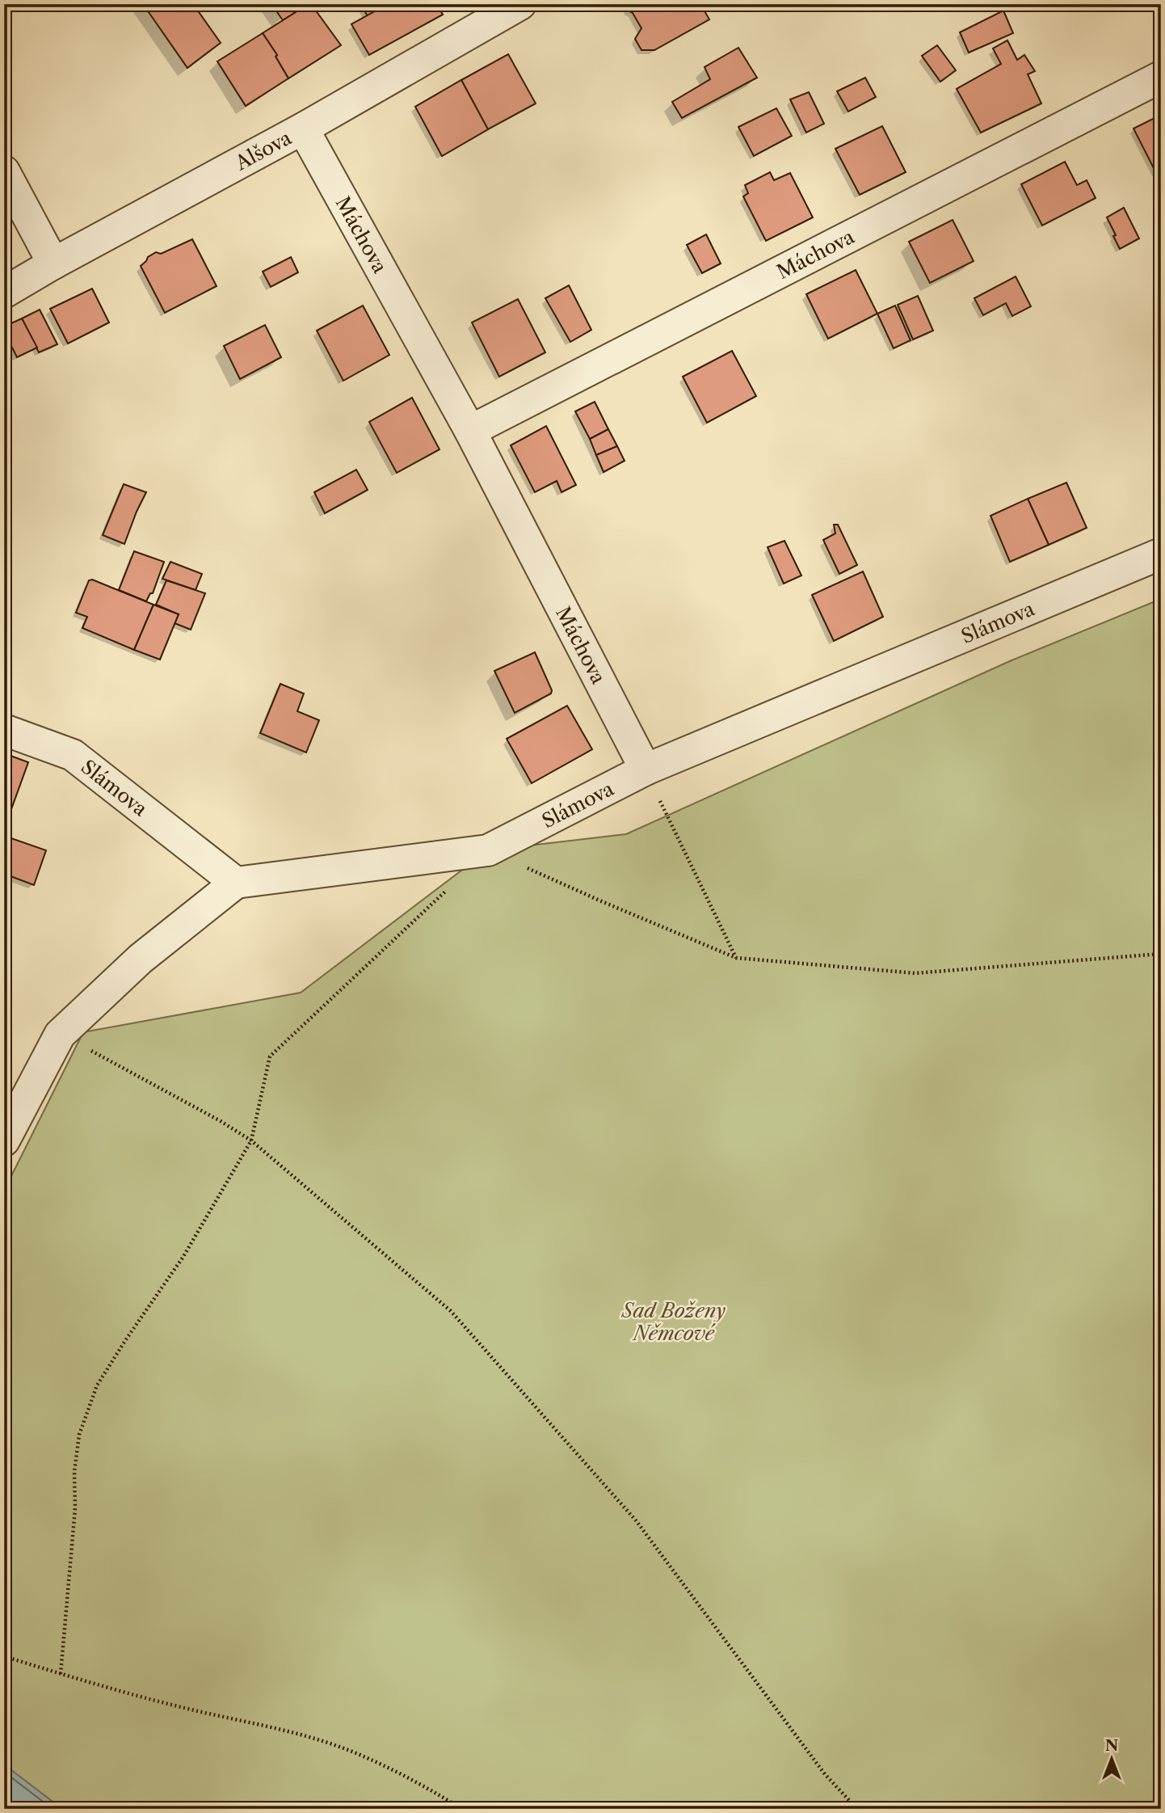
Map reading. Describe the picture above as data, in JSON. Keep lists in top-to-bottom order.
{
  "streets": {
    "street": ["Alšova", "Máchova", "Slámova"]
  },
  "crossings": [
    ["Alšova", "Máchova"],
    ["Máchova", "Slámova"]
  ],
  "parks": ["Sad Boženy Němcové"],
  "north": "top"
}
